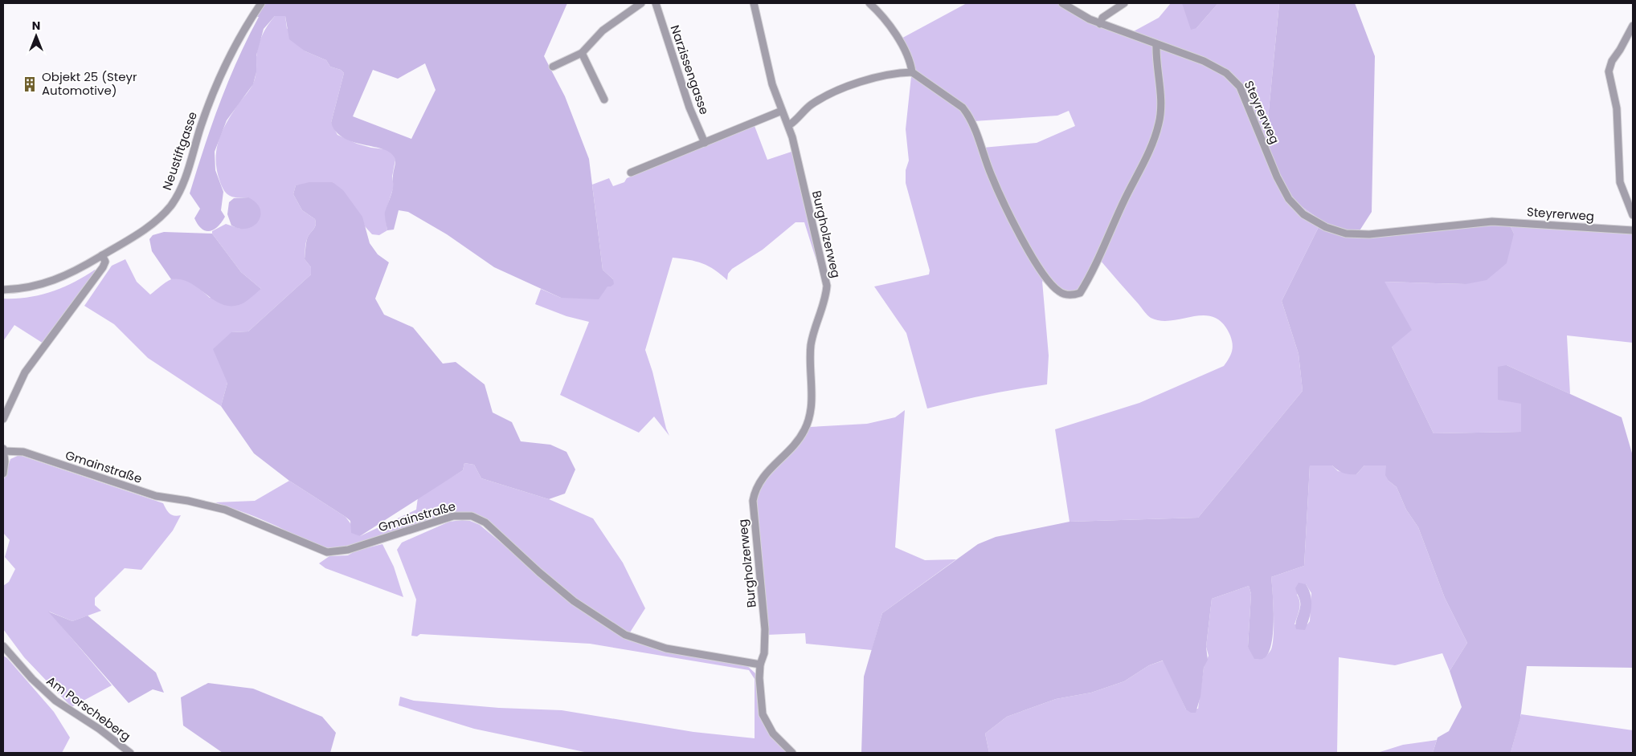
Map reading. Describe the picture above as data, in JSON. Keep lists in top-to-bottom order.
{
  "streets": {
    "street": [
      "Narzissengasse",
      "Steyrerweg",
      "Neustiftgasse",
      "Burgholzerweg",
      "Gmainstraße",
      "Am Porscheberg"
    ]
  },
  "crossings": [
    ["Burgholzerweg", "Gmainstraße"]
  ],
  "places": {
    "building": ["Objekt 25 (Steyr Automotive)"]
  },
  "north": "top"
}
